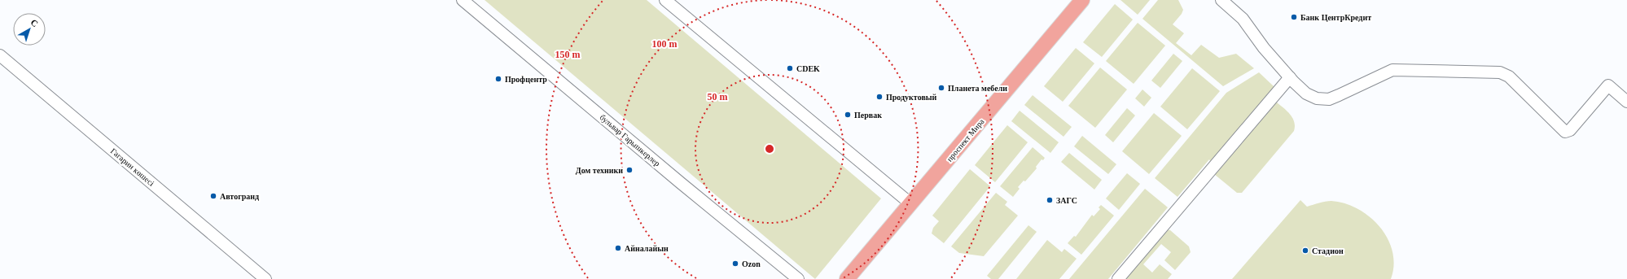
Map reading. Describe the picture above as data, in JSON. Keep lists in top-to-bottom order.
{
  "streets": {
    "main road": ["проспект Мира"],
    "street": ["бульвар Гарышкерлер", "Гагарин көшесі"]
  },
  "places": [
    "Банк ЦентрКредит",
    "CDEK",
    "Профцентр",
    "Планета мебели",
    "Продуктовый",
    "Первак",
    "Дом техники",
    "Автогранд",
    "ЗАГС",
    "Айналайын",
    "Стадион",
    "Ozon"
  ],
  "north": "top right",
  "rings": ["100 m", "150 m", "50 m"]
}
